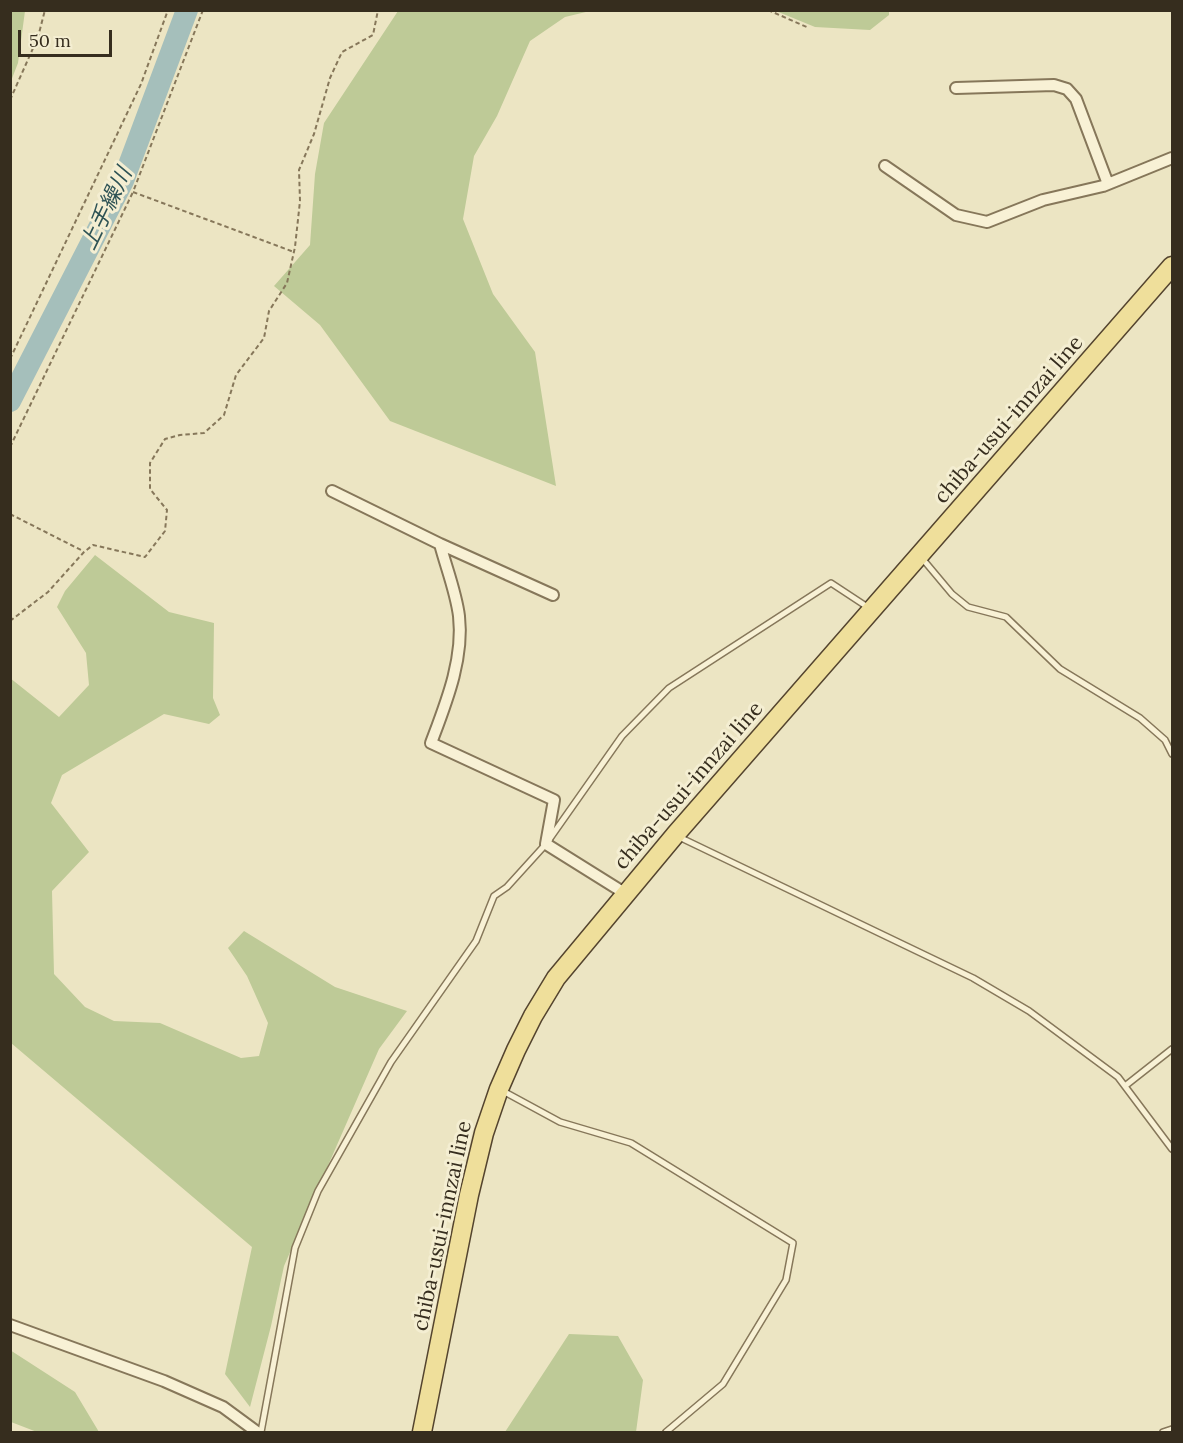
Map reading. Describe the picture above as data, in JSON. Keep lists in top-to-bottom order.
{
  "streets": {
    "main road": ["chiba-usui-innzai line"]
  },
  "water": ["上手繰川"],
  "scale_bar": "50 m"
}
